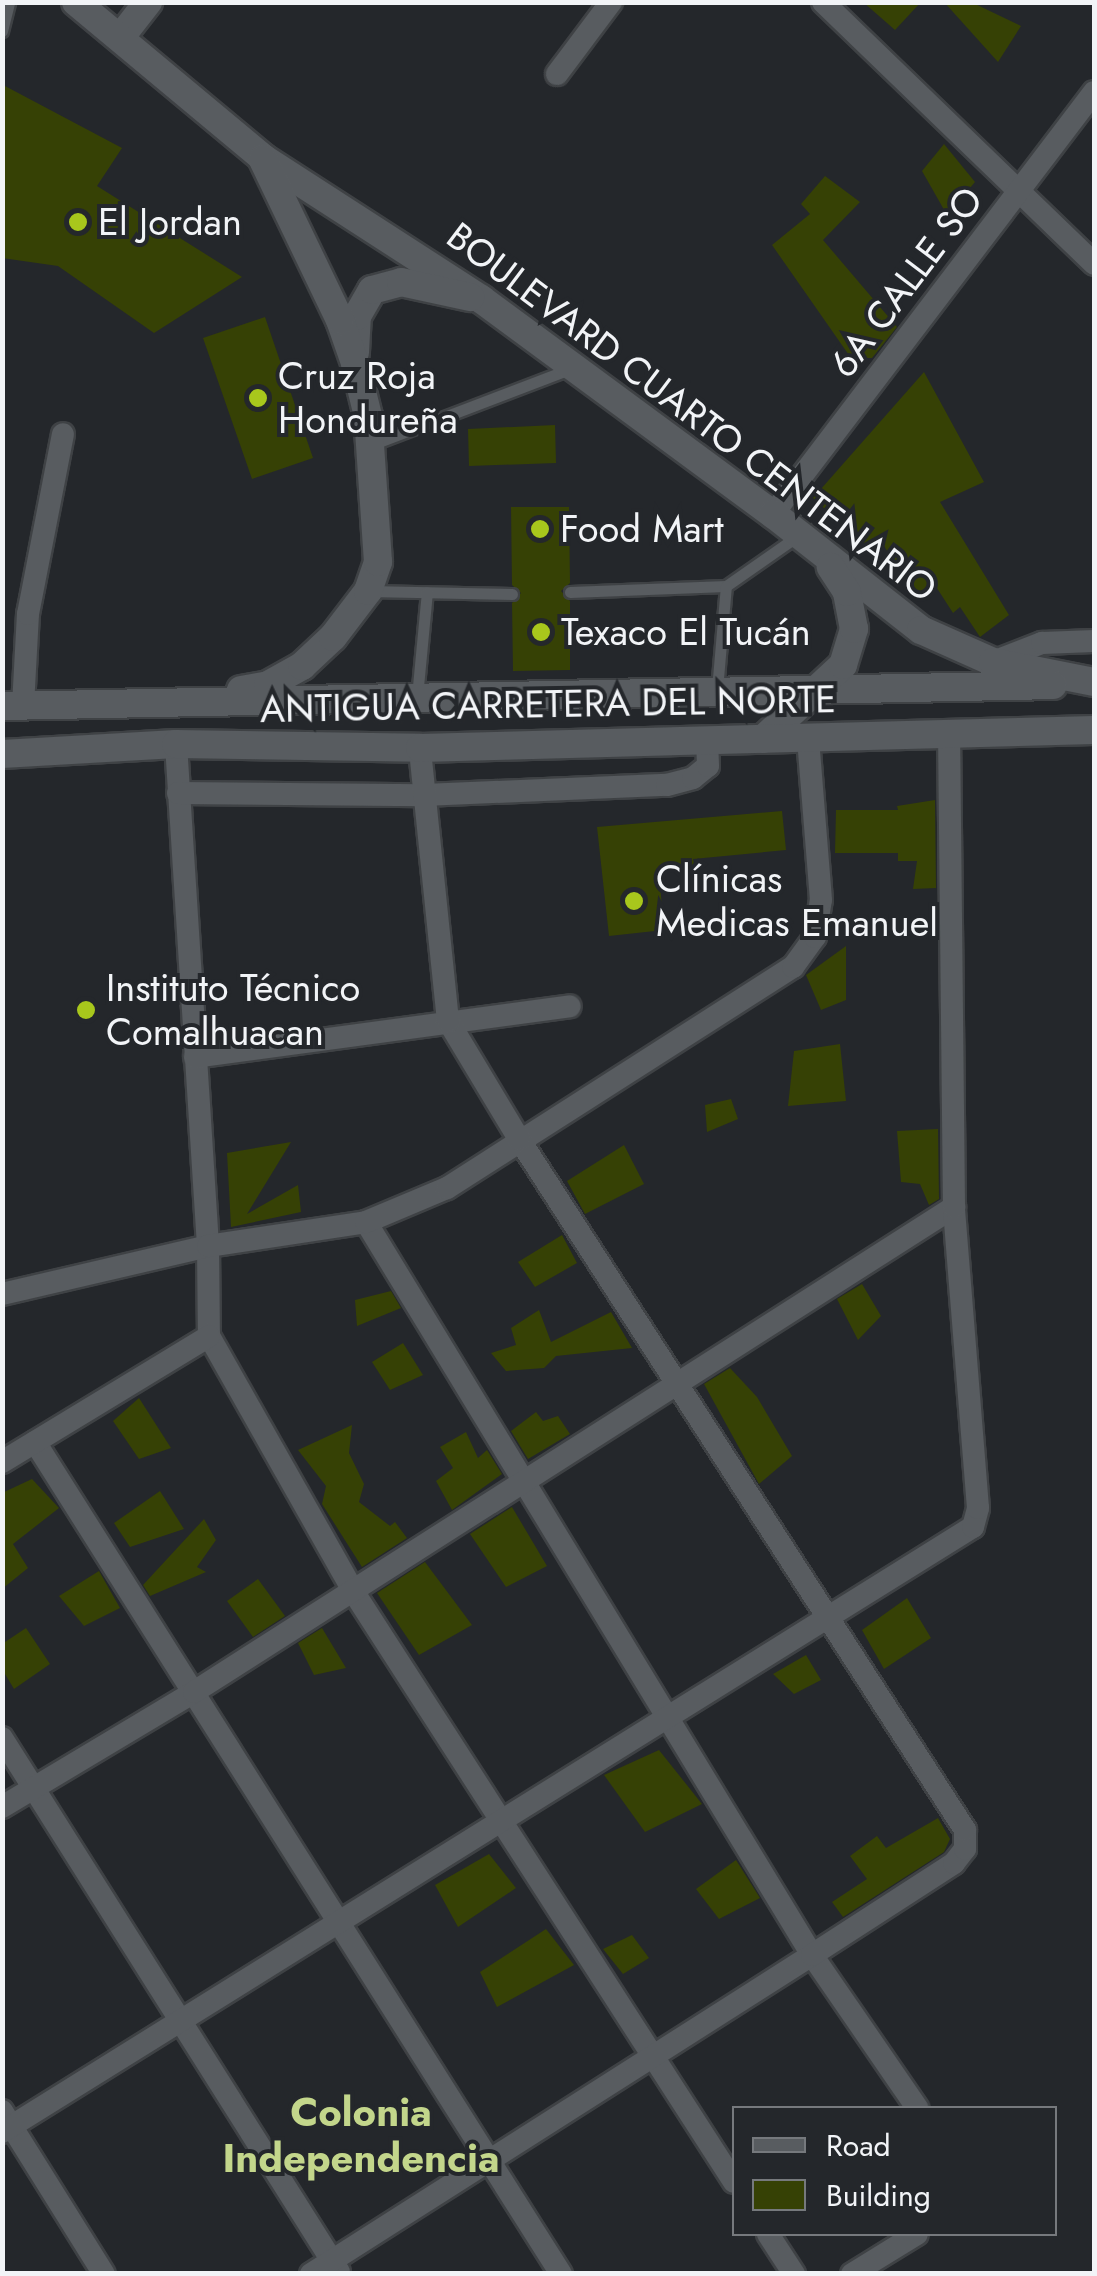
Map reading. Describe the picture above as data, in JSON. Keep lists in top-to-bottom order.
{
  "streets": {
    "main road": ["BOULEVARD CUARTO CENTENARIO", "ANTIGUA CARRETERA DEL NORTE"],
    "street": ["6A CALLE SO"]
  },
  "crossings": [
    ["6A CALLE SO", "BOULEVARD CUARTO CENTENARIO"],
    ["BOULEVARD CUARTO CENTENARIO", "ANTIGUA CARRETERA DEL NORTE"]
  ],
  "districts": ["Colonia Independencia"],
  "places": [
    "El Jordan",
    "Cruz Roja Hondureña",
    "Food Mart",
    "Texaco El Tucán",
    "Clínicas Medicas Emanuel",
    "Instituto Técnico Comalhuacan"
  ],
  "legend": ["Road", "Building"]
}
